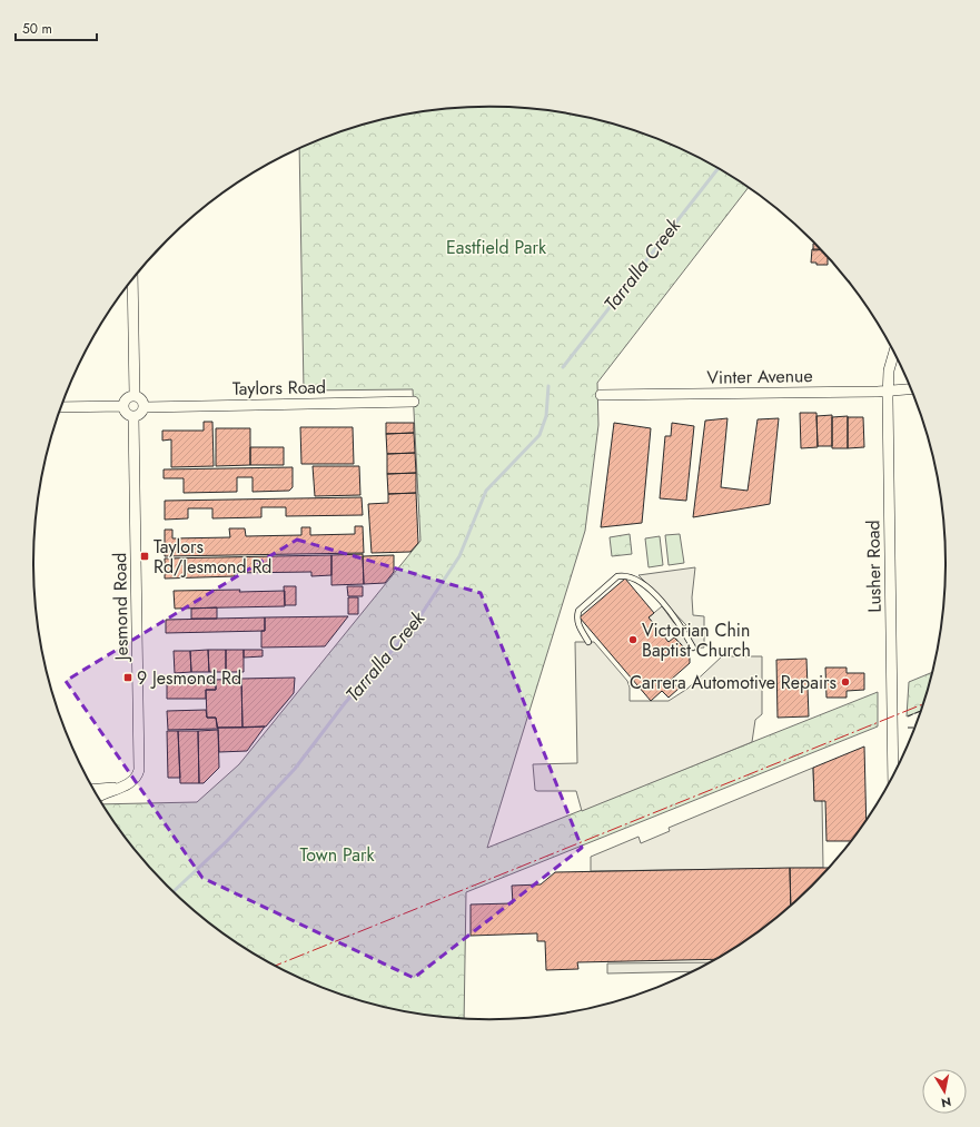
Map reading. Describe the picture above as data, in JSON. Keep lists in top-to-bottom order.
{
  "streets": {
    "street": [
      "Vinter Avenue",
      "Taylors Road",
      "Lusher Road",
      "Jesmond Road"
    ]
  },
  "crossings": [
    ["Vinter Avenue", "Lusher Road"],
    ["Taylors Road", "Jesmond Road"]
  ],
  "water": ["Tarralla Creek"],
  "parks": ["Eastfield Park", "Town Park"],
  "places": {
    "transit": ["Taylors Rd/Jesmond Rd", "9 Jesmond Rd"],
    "other": ["Victorian Chin Baptist Church", "Carrera Automotive Repairs"]
  },
  "scale_bar": "50 m",
  "north": "bottom"
}
